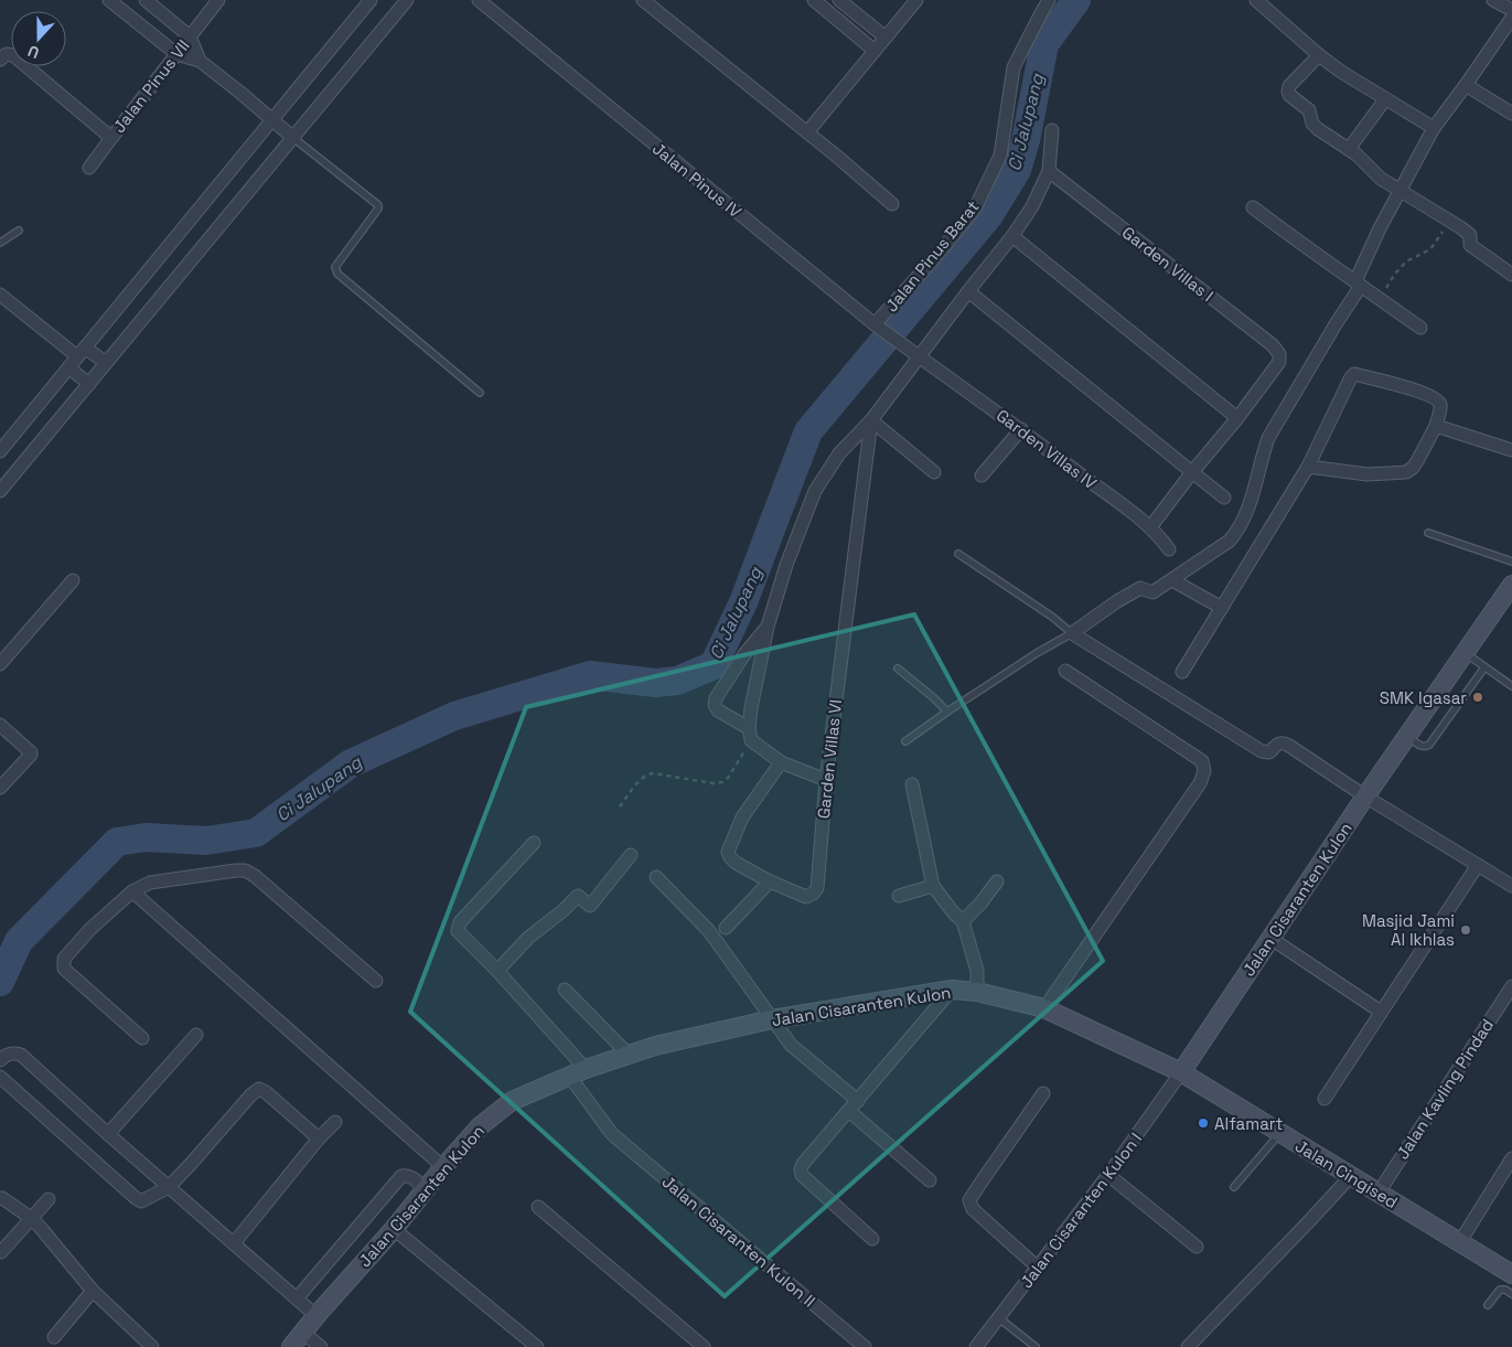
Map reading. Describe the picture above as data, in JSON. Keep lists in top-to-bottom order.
{
  "streets": {
    "main road": ["Jalan Cisaranten Kulon", "Jalan Cingised"],
    "street": [
      "Jalan Pinus VII",
      "Jalan Pinus IV",
      "Jalan Pinus Barat",
      "Garden Villas I",
      "Garden Villas IV",
      "Garden Villas VI",
      "Jalan Kavling Pindad",
      "Jalan Cisaranten Kulon I",
      "Jalan Cisaranten Kulon II"
    ]
  },
  "crossings": [
    ["Jalan Pinus IV", "Jalan Pinus Barat"],
    ["Jalan Pinus IV", "Garden Villas IV"],
    ["Jalan Cisaranten Kulon", "Jalan Cingised"],
    ["Jalan Cisaranten Kulon", "Jalan Cisaranten Kulon I"],
    ["Jalan Cisaranten Kulon", "Jalan Cisaranten Kulon II"],
    ["Jalan Kavling Pindad", "Jalan Cingised"],
    ["Jalan Cingised", "Jalan Cisaranten Kulon I"]
  ],
  "water": ["Ci Jalupang"],
  "places": ["SMK Igasar", "Masjid Jami Al Ikhlas", "Alfamart"],
  "north": "bottom"
}
